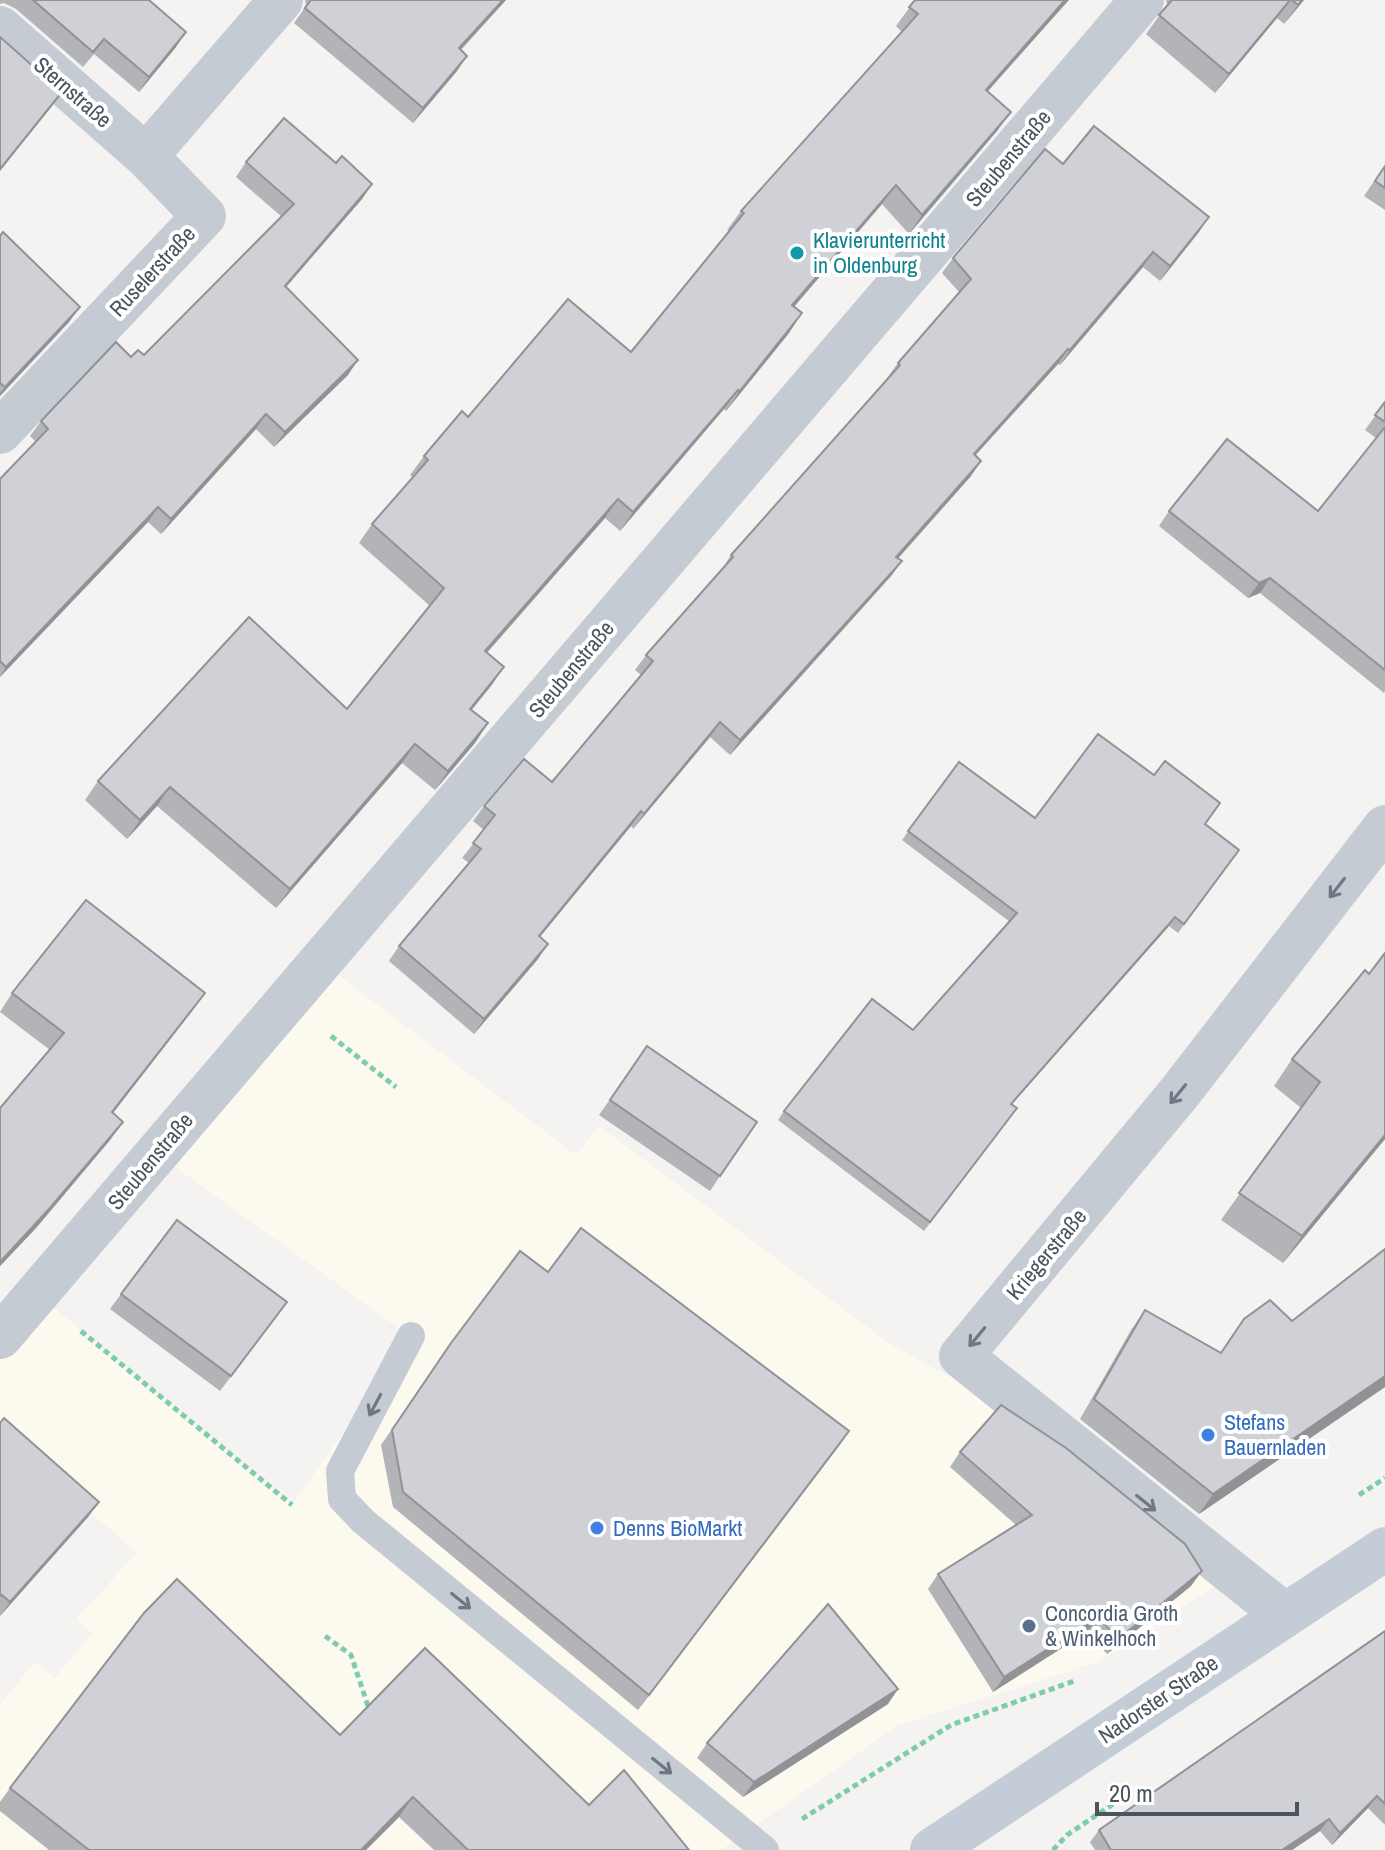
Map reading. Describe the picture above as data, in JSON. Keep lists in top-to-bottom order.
{
  "streets": {
    "street": [
      "Sternstraße",
      "Steubenstraße",
      "Ruselerstraße",
      "Kriegerstraße",
      "Nadorster Straße"
    ]
  },
  "crossings": [
    ["Sternstraße", "Ruselerstraße"],
    ["Kriegerstraße", "Nadorster Straße"]
  ],
  "places": [
    "Klavierunterricht in Oldenburg",
    "Stefans Bauernladen",
    "Denns BioMarkt",
    "Concordia Groth & Winkelhoch"
  ],
  "scale_bar": "20 m"
}
